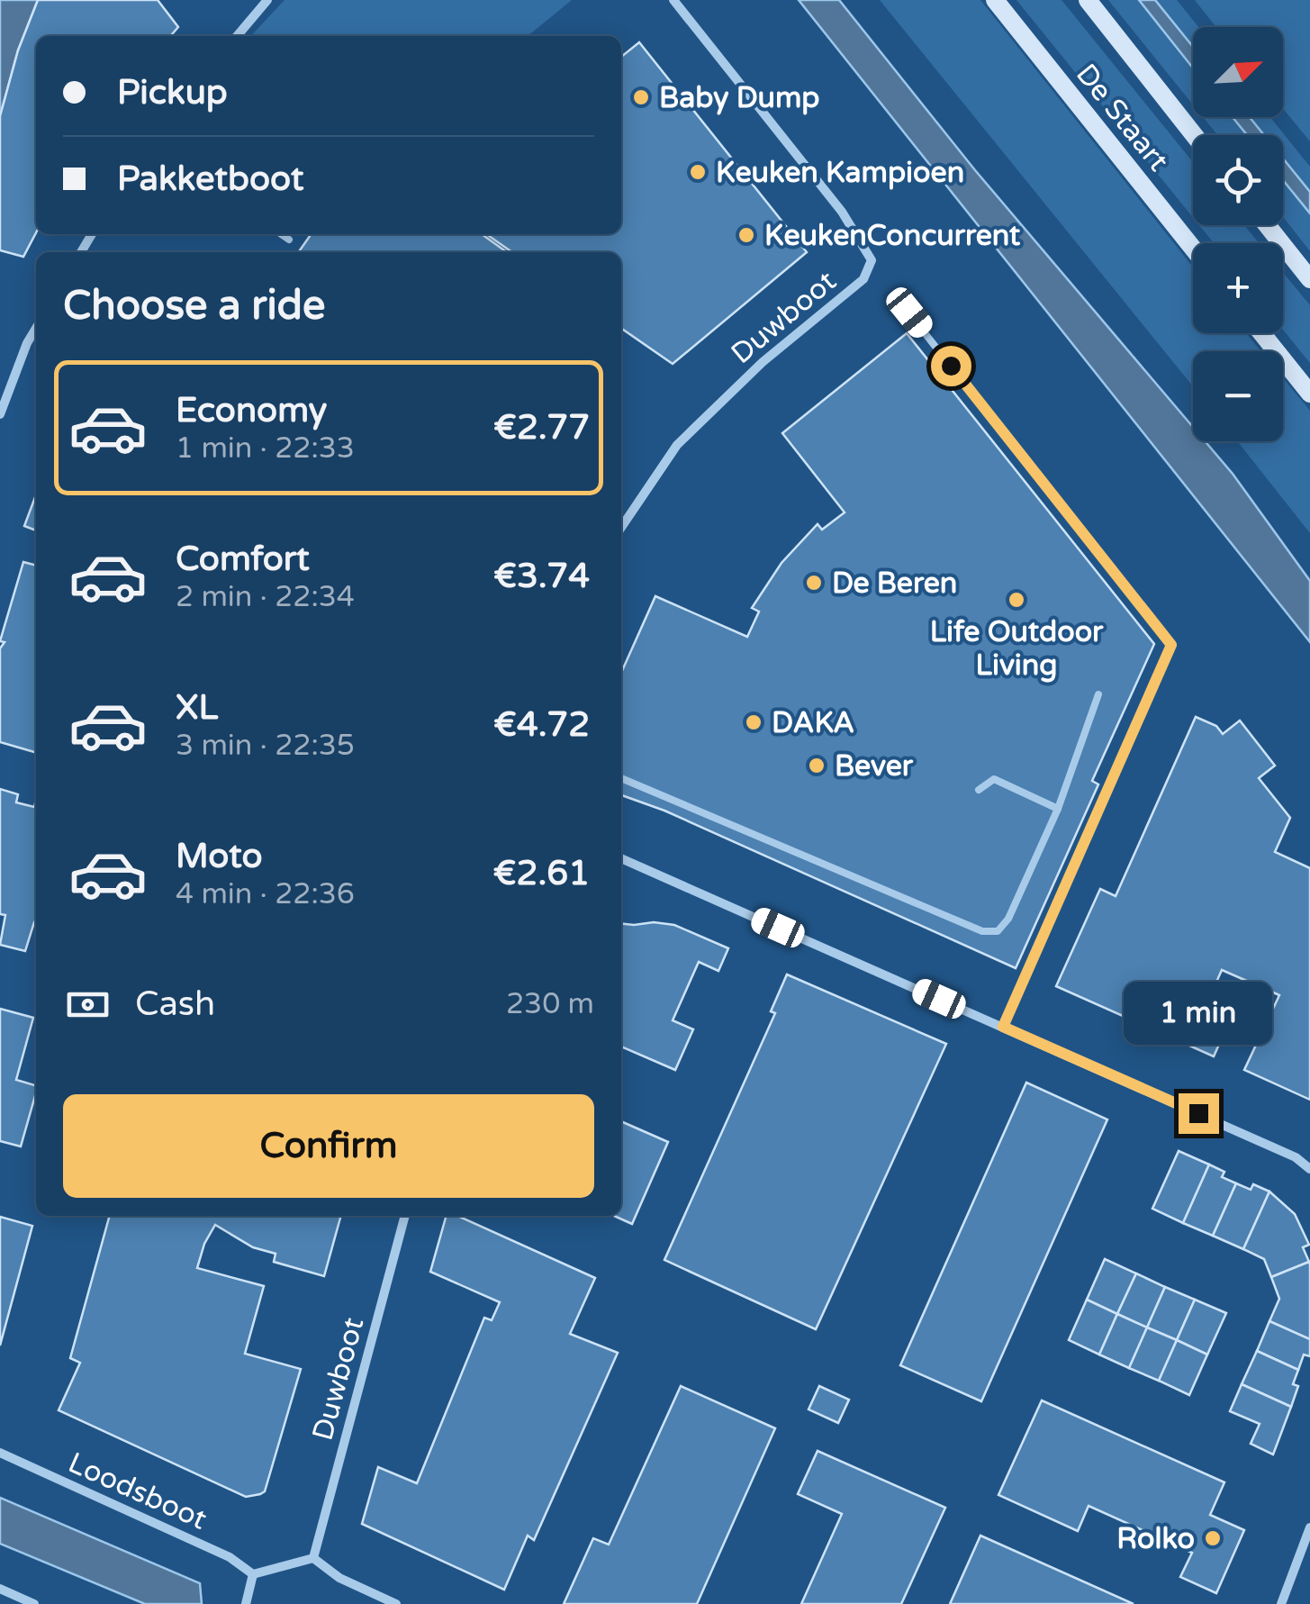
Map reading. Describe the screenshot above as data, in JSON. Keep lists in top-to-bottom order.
{
  "streets": {
    "main road": ["De Staart"],
    "street": ["Duwboot", "Loodsboot"]
  },
  "places": [
    "Baby Dump",
    "Keuken Kampioen",
    "KeukenConcurrent",
    "De Beren",
    "Life Outdoor Living",
    "DAKA",
    "Bever",
    "Rolko"
  ],
  "north": "top right",
  "page": {
    "map_buttons": ["+", "−"],
    "banner": ["Pickup", "Pakketboot"],
    "heading": "Choose a ride",
    "list": [
      {
        "name": "Economy",
        "note": "1 min · 22:33",
        "value": "€2.77"
      },
      {
        "name": "Comfort",
        "note": "2 min · 22:34",
        "value": "€3.74"
      },
      {
        "name": "XL",
        "note": "3 min · 22:35",
        "value": "€4.72"
      },
      {
        "name": "Moto",
        "note": "4 min · 22:36",
        "value": "€2.61"
      }
    ],
    "pay": ["Cash", "230 m"],
    "bubble": "1 min",
    "buttons": "Confirm"
  }
}
